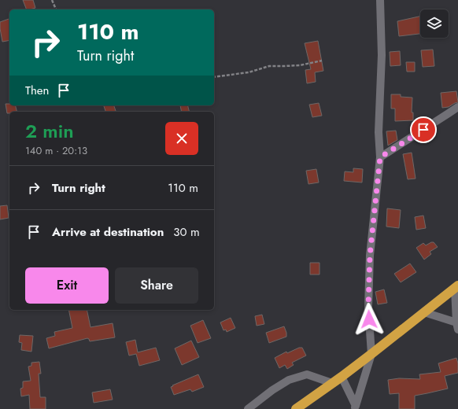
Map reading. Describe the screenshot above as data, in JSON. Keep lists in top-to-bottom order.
{
  "page": {
    "turn": ["110 m", "Turn right"],
    "then": "Then",
    "heading": ["2 min", "140 m · 20:13"],
    "list": [
      {
        "name": "Turn right",
        "value": "110 m"
      },
      {
        "name": "Arrive at destination",
        "value": "30 m"
      }
    ],
    "buttons": ["Exit", "Share"]
  }
}
